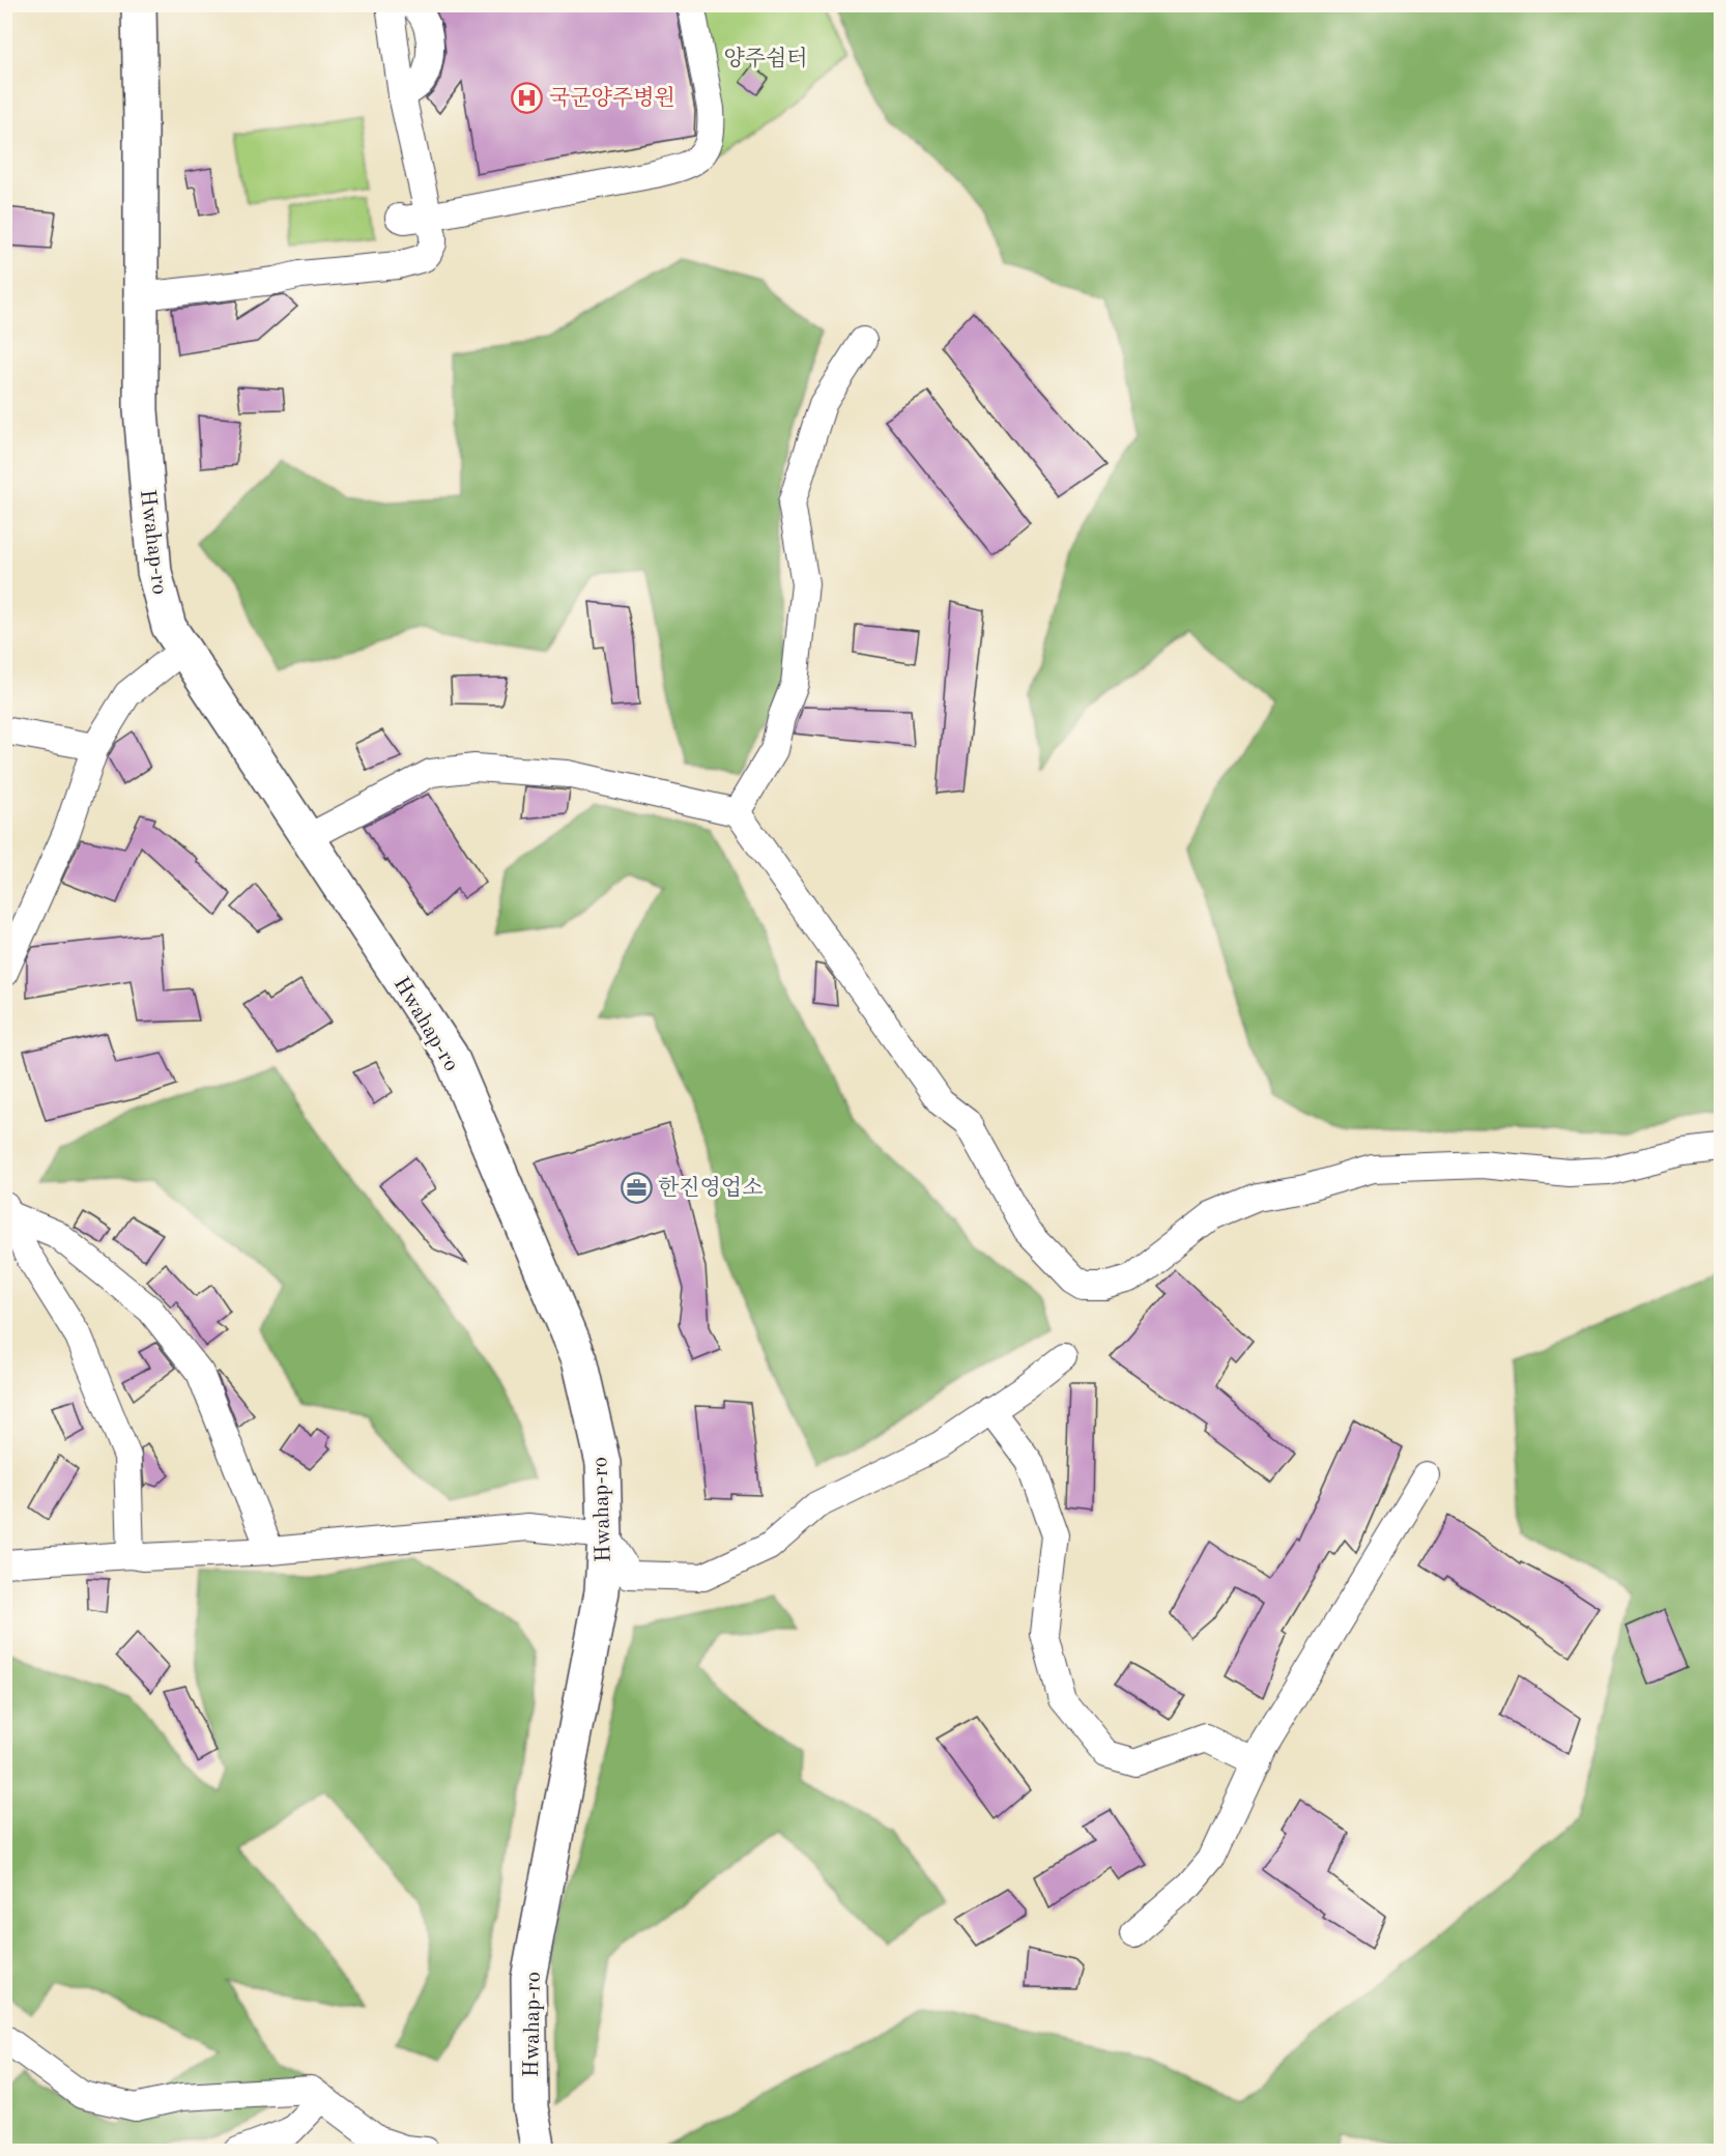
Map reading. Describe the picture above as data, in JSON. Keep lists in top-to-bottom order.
{
  "streets": {
    "main road": ["Hwahap-ro"]
  },
  "parks": ["양주쉼터"],
  "places": {
    "hospital": ["국군양주병원"],
    "office": ["한진영업소"]
  }
}
